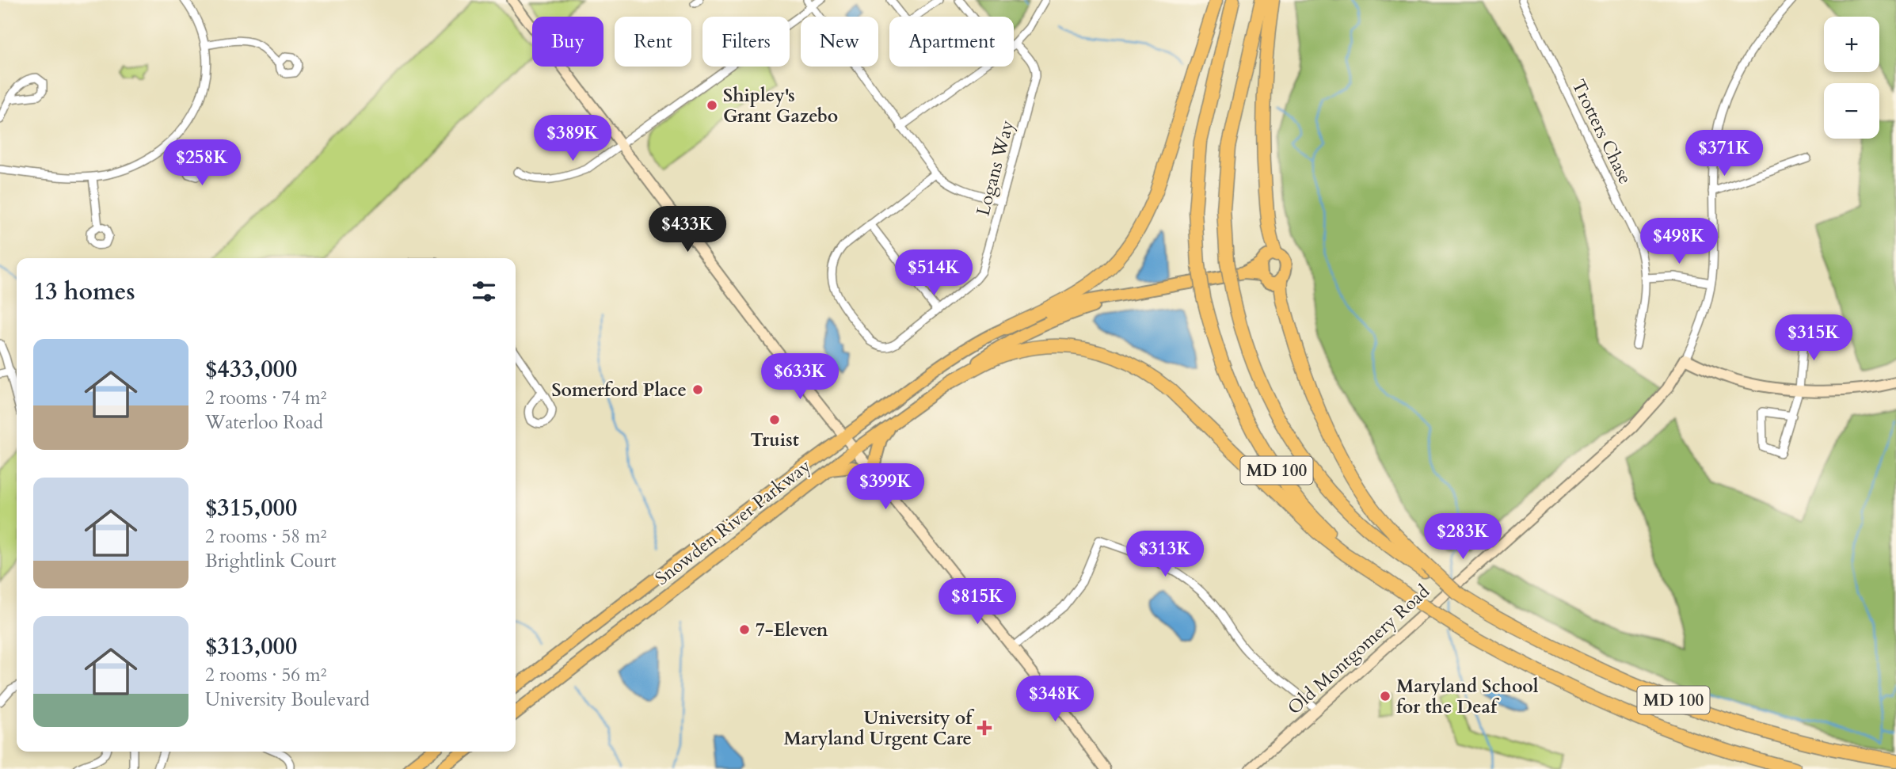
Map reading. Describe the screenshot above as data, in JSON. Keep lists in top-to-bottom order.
{
  "streets": {
    "highway": ["MD 100"],
    "main road": ["Snowden River Parkway", "Old Montgomery Road"],
    "street": ["Trotters Chase", "Logans Way"]
  },
  "places": {
    "other": [
      "Shipley's Grant Gazebo",
      "Somerford Place",
      "Truist",
      "7-Eleven",
      "Maryland School for the Deaf"
    ],
    "health": ["University of Maryland Urgent Care"]
  },
  "page": {
    "map_buttons": ["+", "−"],
    "chip": [
      "Buy",
      "Rent",
      "Filters",
      "New",
      "Apartment"
    ],
    "price": [
      "$389K",
      "$371K",
      "$258K",
      "$433K",
      "$498K",
      "$514K",
      "$315K",
      "$633K",
      "$399K",
      "$283K",
      "$313K",
      "$815K",
      "$348K"
    ],
    "heading": "13 homes",
    "list": [
      {
        "name": "$433,000",
        "note": "2 rooms · 74 m² · Waterloo Road"
      },
      {
        "name": "$315,000",
        "note": "2 rooms · 58 m² · Brightlink Court"
      },
      {
        "name": "$313,000",
        "note": "2 rooms · 56 m² · University Boulevard"
      }
    ]
  }
}
